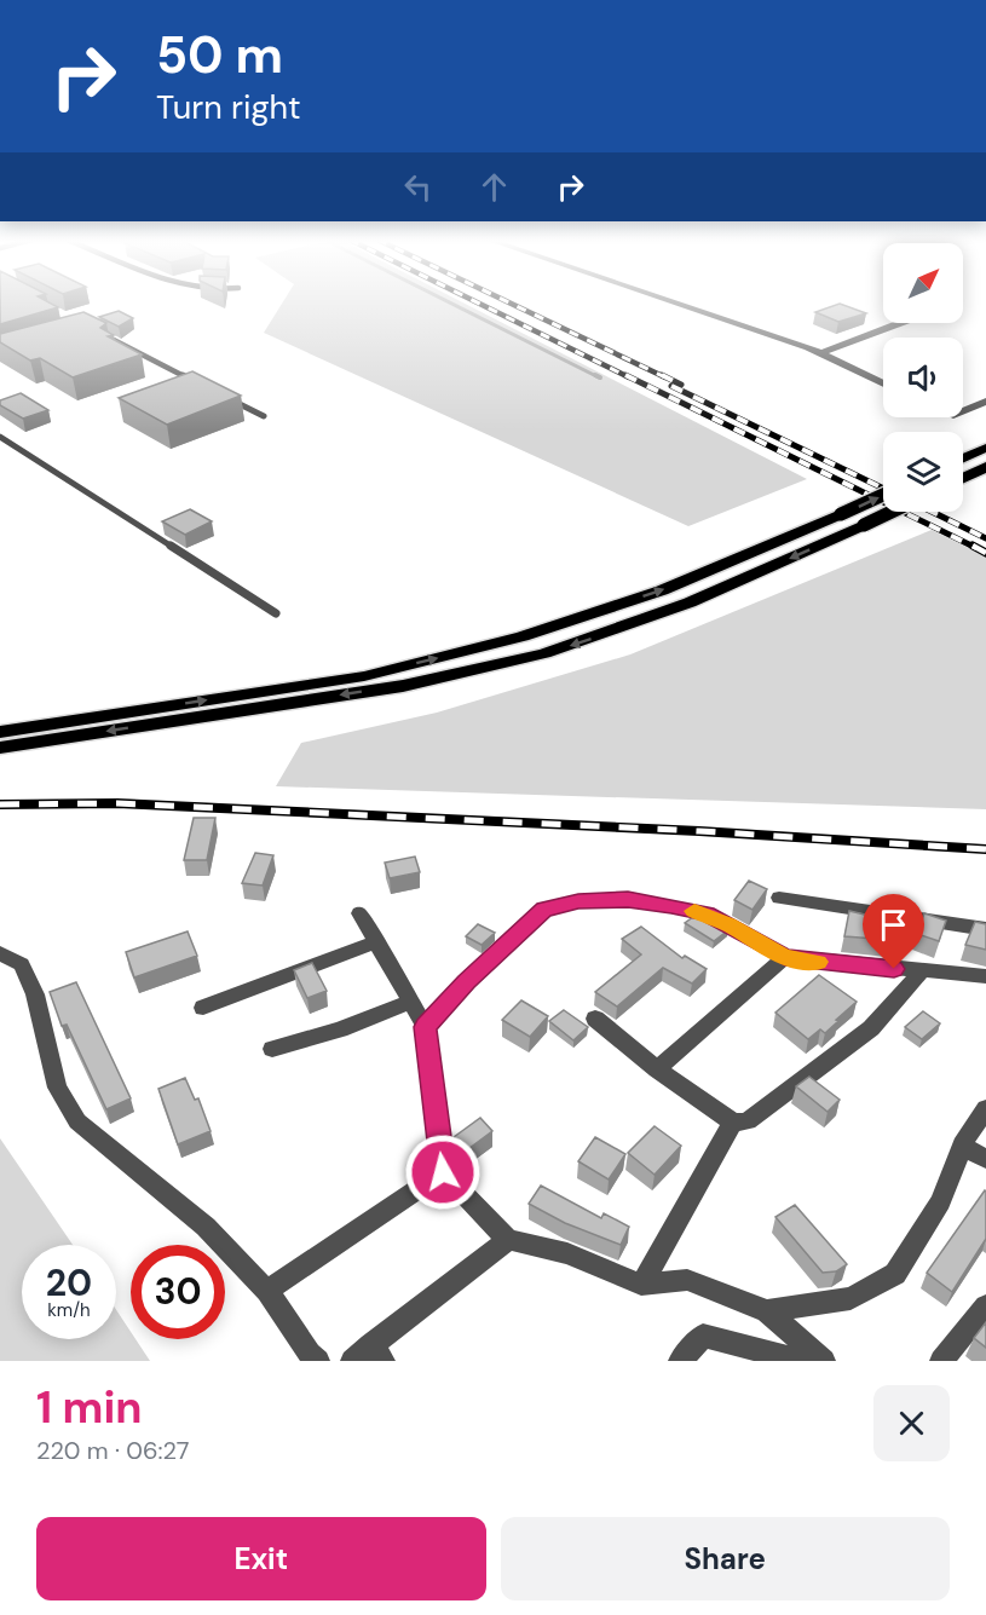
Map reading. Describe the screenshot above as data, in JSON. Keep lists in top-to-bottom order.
{
  "north": "top right",
  "page": {
    "turn": ["50 m", "Turn right"],
    "speed": "20 km/h",
    "limit": "30",
    "heading": ["1 min", "220 m · 06:27"],
    "buttons": ["Exit", "Share"]
  }
}
